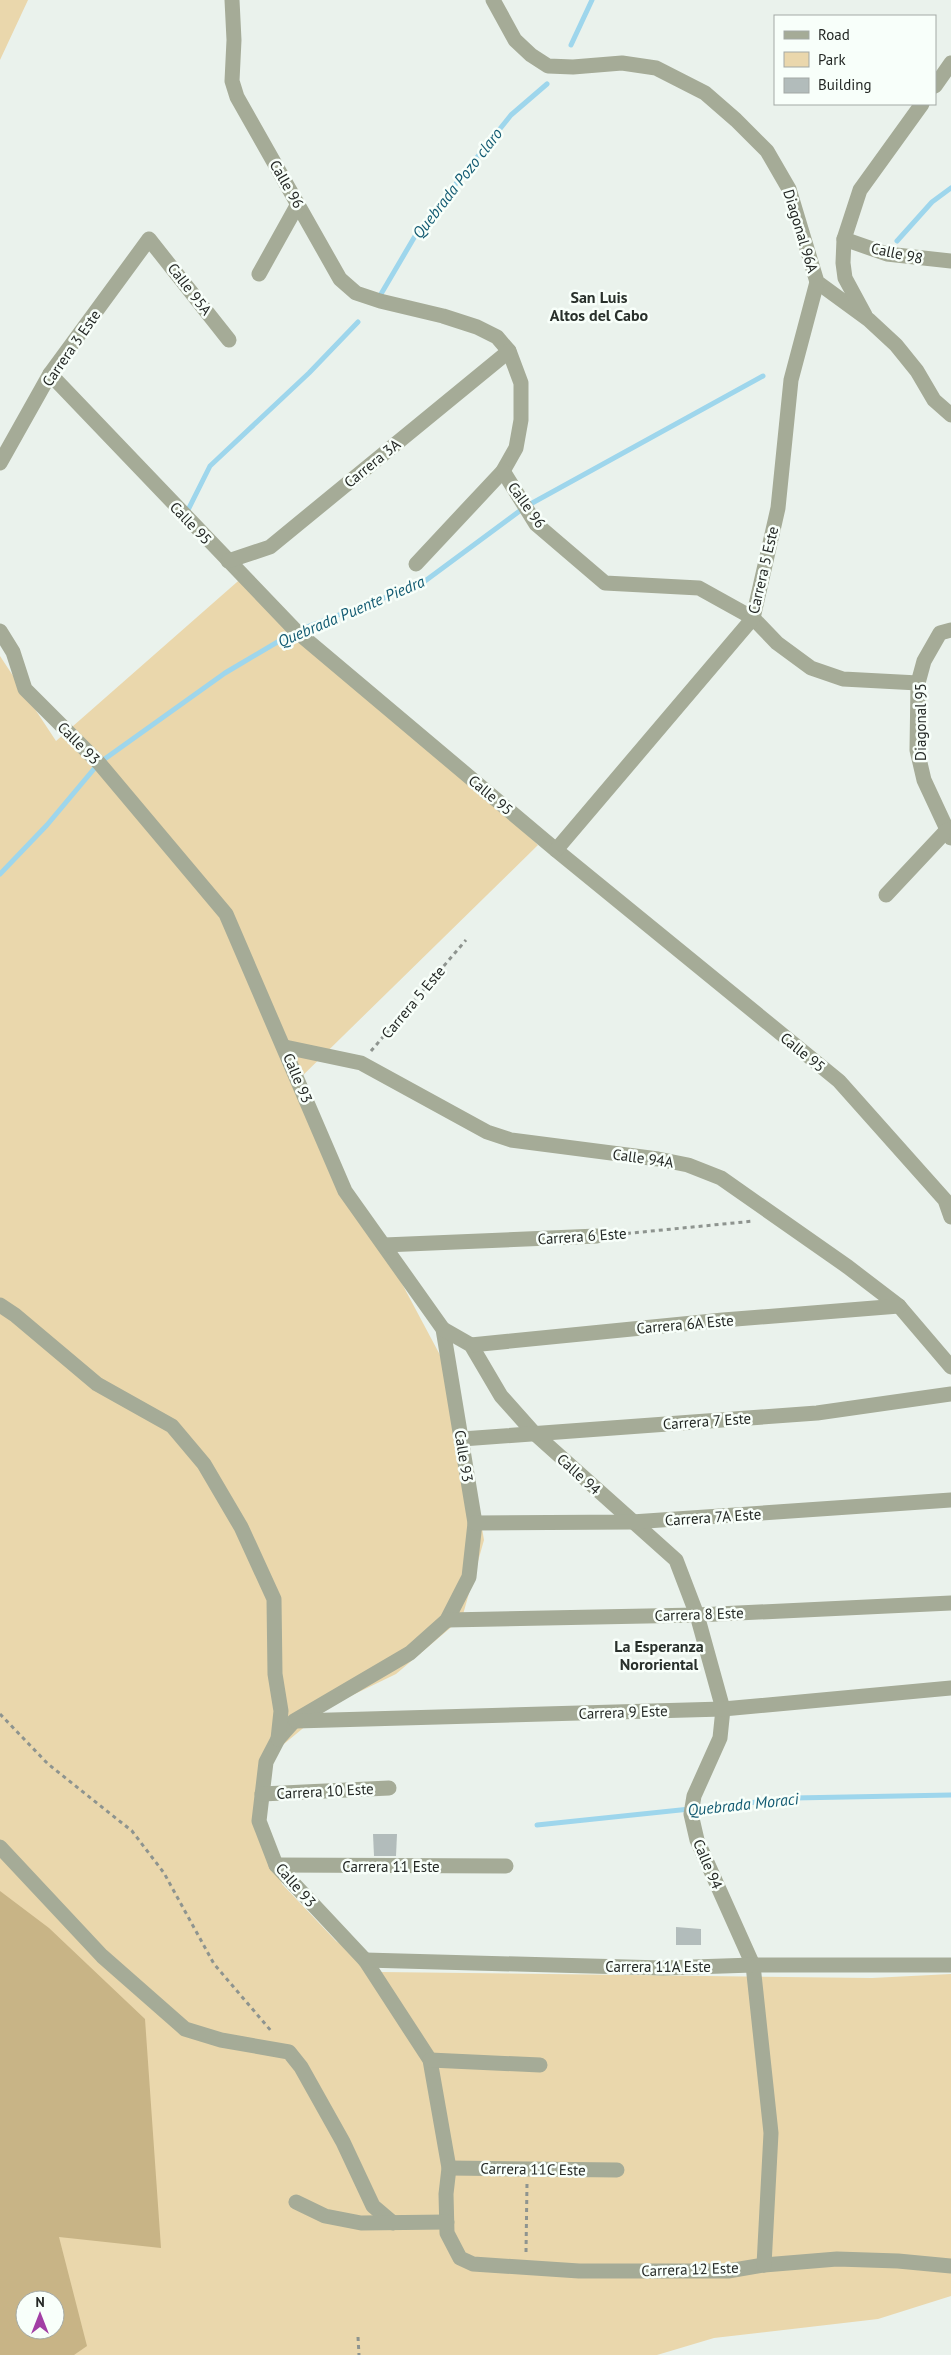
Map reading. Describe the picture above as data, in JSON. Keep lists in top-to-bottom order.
{
  "streets": {
    "street": [
      "Calle 96",
      "Diagonal 96A",
      "Calle 98",
      "Calle 95A",
      "Carrera 3 Este",
      "Carrera 3A",
      "Calle 95",
      "Carrera 5 Este",
      "Diagonal 95",
      "Calle 93",
      "Calle 94A",
      "Carrera 6 Este",
      "Carrera 6A Este",
      "Carrera 7 Este",
      "Calle 94",
      "Carrera 7A Este",
      "Carrera 8 Este",
      "Carrera 9 Este",
      "Carrera 10 Este",
      "Carrera 11 Este",
      "Carrera 11A Este",
      "Carrera 11C Este",
      "Carrera 12 Este"
    ]
  },
  "crossings": [
    ["Calle 96", "Carrera 3A"],
    ["Calle 96", "Carrera 5 Este"],
    ["Calle 96", "Diagonal 95"],
    ["Diagonal 96A", "Carrera 5 Este"],
    ["Calle 95A", "Carrera 3 Este"],
    ["Carrera 3 Este", "Calle 95"],
    ["Carrera 3A", "Calle 95"],
    ["Calle 95", "Carrera 5 Este"],
    ["Carrera 5 Este", "Calle 94A"],
    ["Calle 93", "Calle 94A"],
    ["Calle 93", "Carrera 6 Este"],
    ["Calle 93", "Carrera 7 Este"],
    ["Calle 93", "Carrera 7A Este"],
    ["Calle 93", "Carrera 8 Este"],
    ["Calle 93", "Carrera 9 Este"],
    ["Calle 93", "Carrera 10 Este"],
    ["Calle 93", "Carrera 11 Este"],
    ["Calle 93", "Carrera 11A Este"],
    ["Calle 93", "Carrera 11C Este"],
    ["Calle 93", "Carrera 12 Este"],
    ["Calle 94A", "Carrera 6 Este"],
    ["Calle 94A", "Carrera 6A Este"],
    ["Carrera 6A Este", "Calle 94"],
    ["Carrera 7 Este", "Calle 94"],
    ["Calle 94", "Carrera 7A Este"],
    ["Calle 94", "Carrera 8 Este"],
    ["Calle 94", "Carrera 9 Este"],
    ["Calle 94", "Carrera 11A Este"],
    ["Calle 94", "Carrera 12 Este"]
  ],
  "districts": ["San Luis Altos del Cabo", "La Esperanza Nororiental"],
  "water": ["Quebrada Pozo claro", "Quebrada Puente Piedra", "Quebrada Moraci"],
  "legend": ["Road", "Park", "Building"],
  "north": "top"
}
